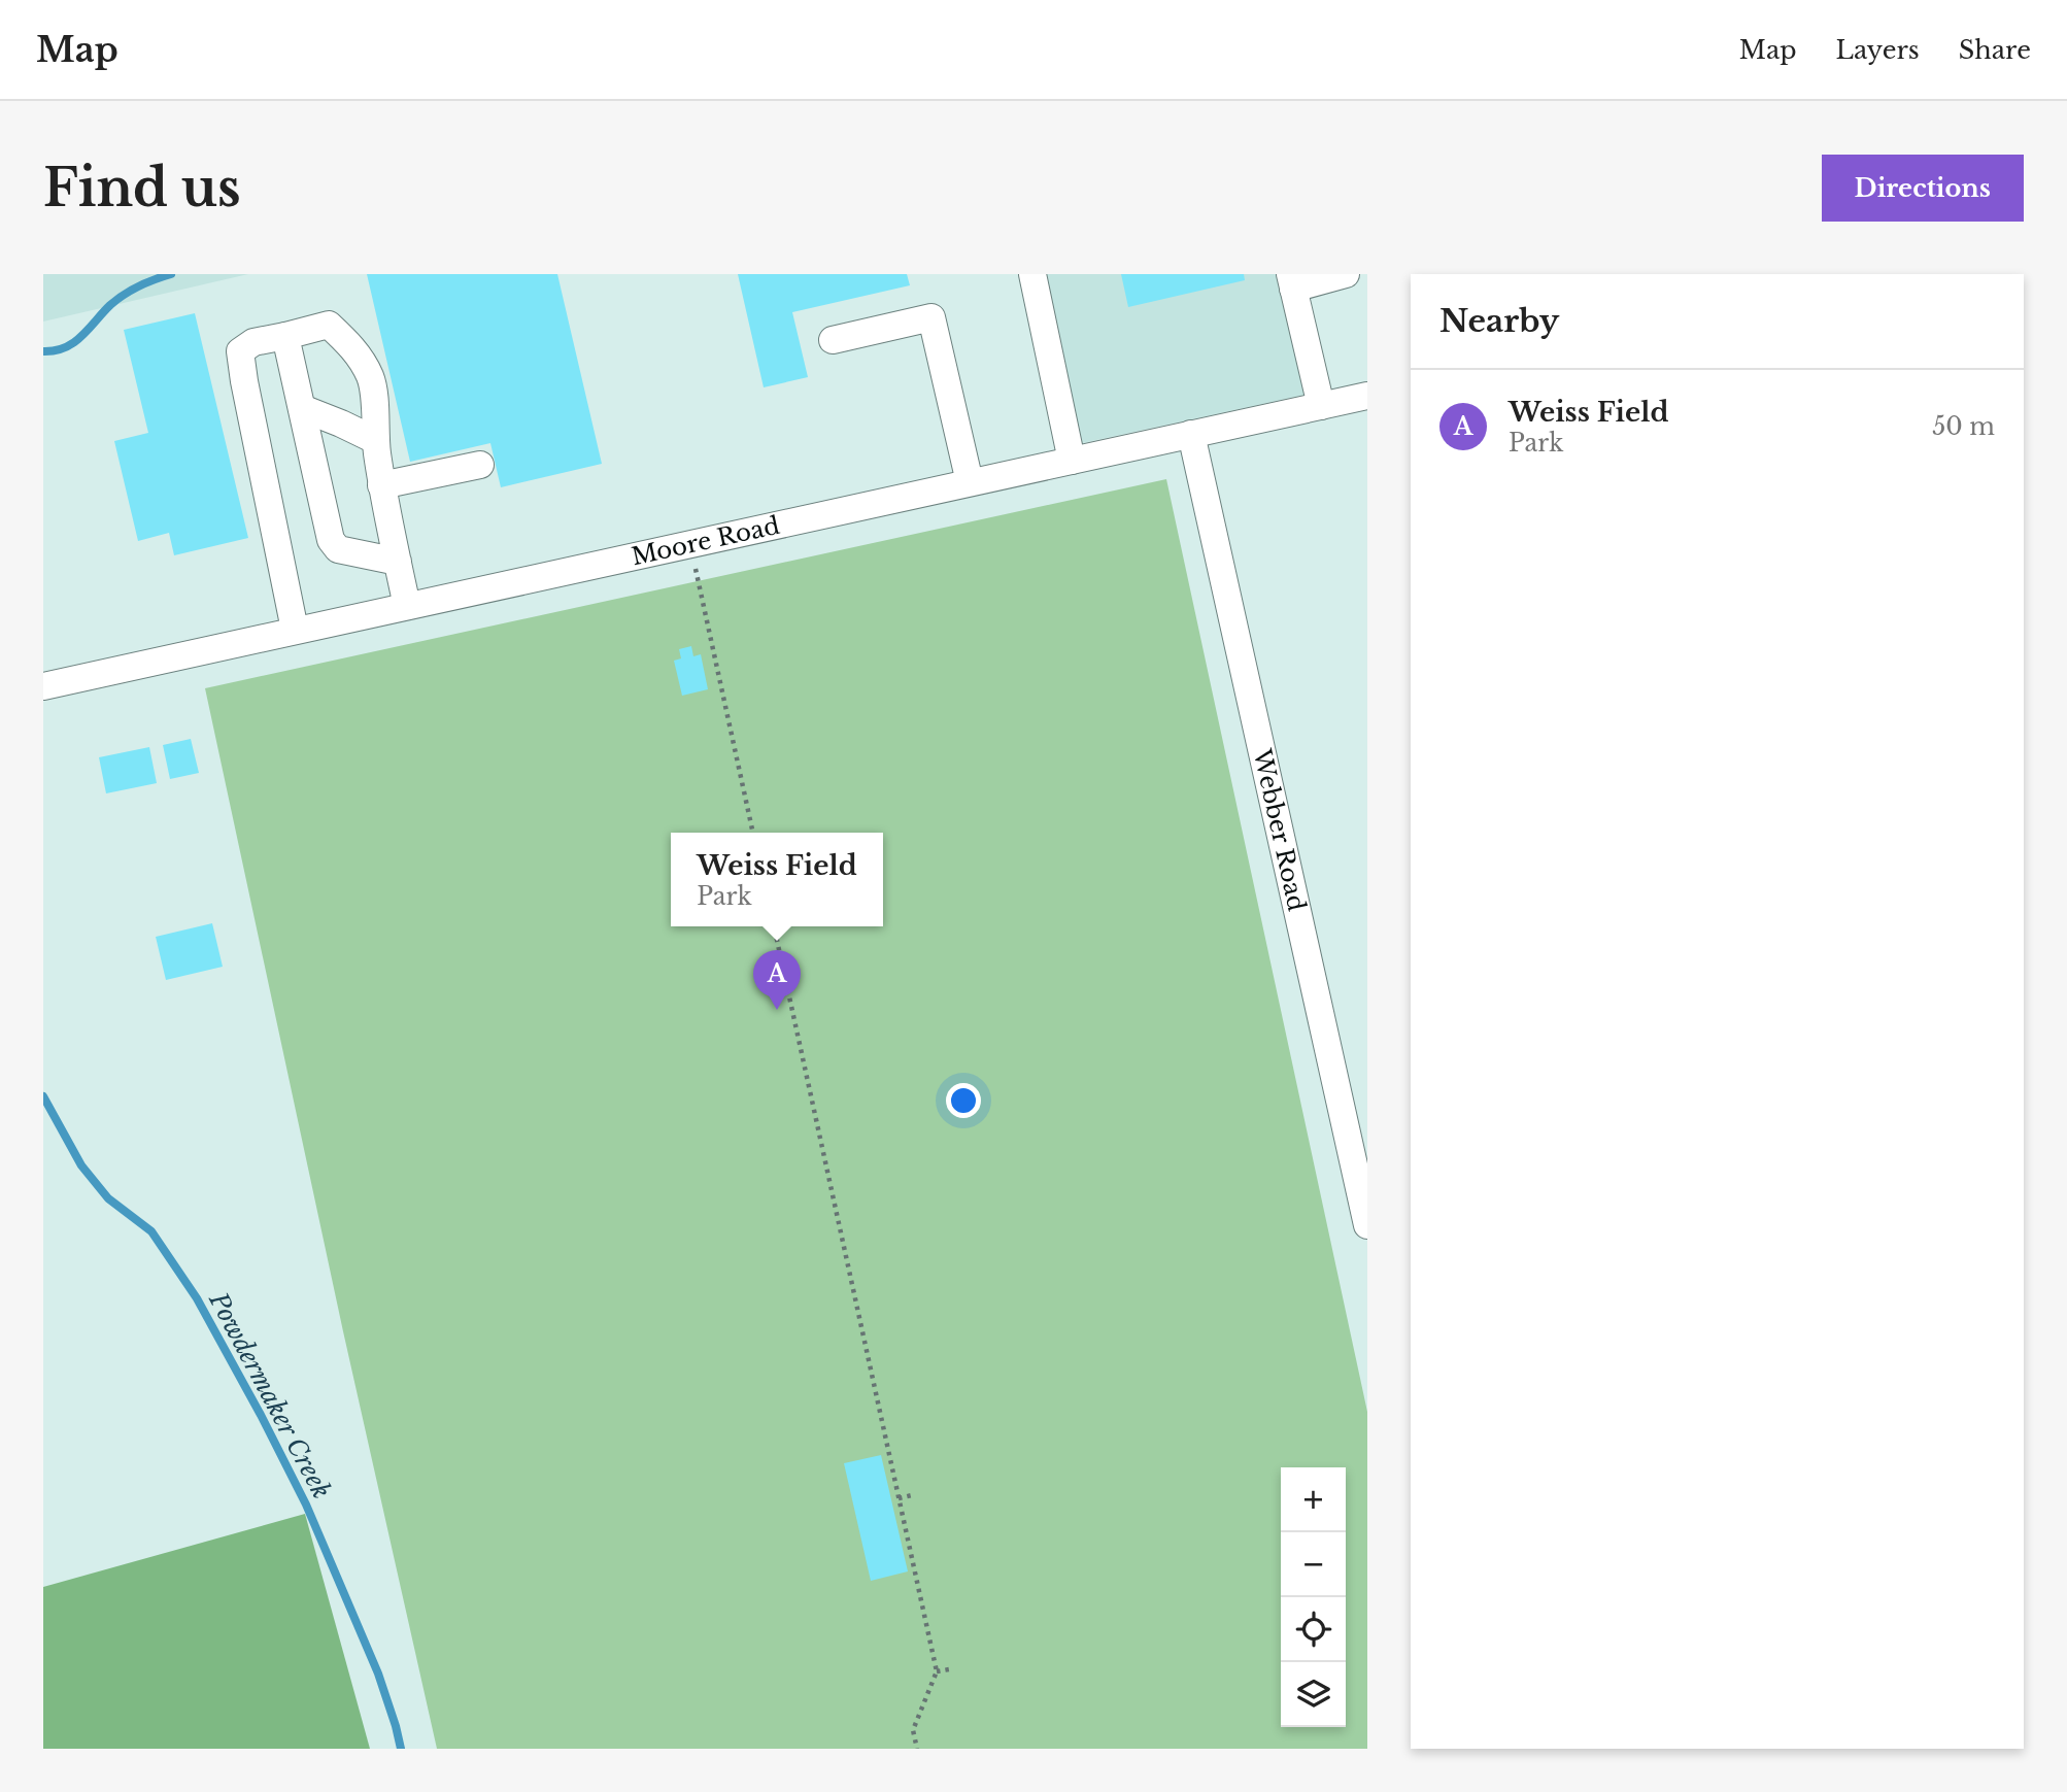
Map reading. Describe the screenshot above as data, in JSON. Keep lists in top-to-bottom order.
{
  "streets": {
    "street": ["Moore Road", "Webber Road"]
  },
  "crossings": [
    ["Moore Road", "Webber Road"]
  ],
  "water": ["Powdermaker Creek"],
  "page": {
    "header": "Map",
    "nav": ["Map", "Layers", "Share"],
    "buttons": "Directions",
    "title": "Find us",
    "heading": "Nearby",
    "list": [
      {
        "mark": "A",
        "name": "Weiss Field",
        "note": "Park",
        "value": "50 m"
      }
    ],
    "popup": ["Weiss Field", "Park"],
    "pins": "A",
    "map_buttons": ["+", "−"]
  }
}
